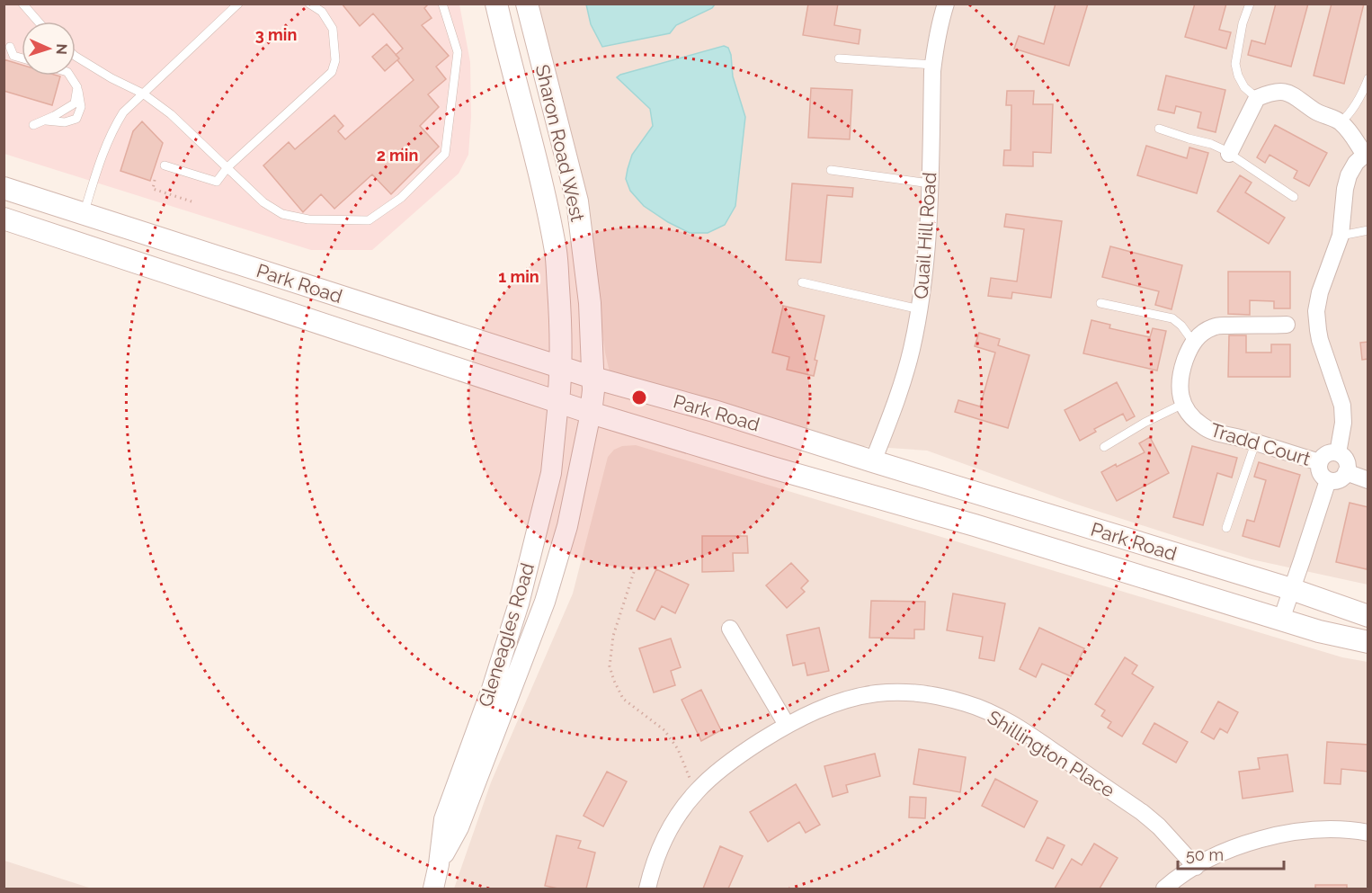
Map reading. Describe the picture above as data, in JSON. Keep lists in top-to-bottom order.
{
  "streets": {
    "main road": ["Sharon Road West", "Park Road"],
    "street": [
      "Quail Hill Road",
      "Tradd Court",
      "Gleneagles Road",
      "Shillington Place"
    ]
  },
  "crossings": [
    ["Sharon Road West", "Park Road"],
    ["Sharon Road West", "Gleneagles Road"],
    ["Quail Hill Road", "Park Road"],
    ["Park Road", "Gleneagles Road"]
  ],
  "scale_bar": "50 m",
  "north": "right",
  "rings": ["3 min", "2 min", "1 min"]
}
